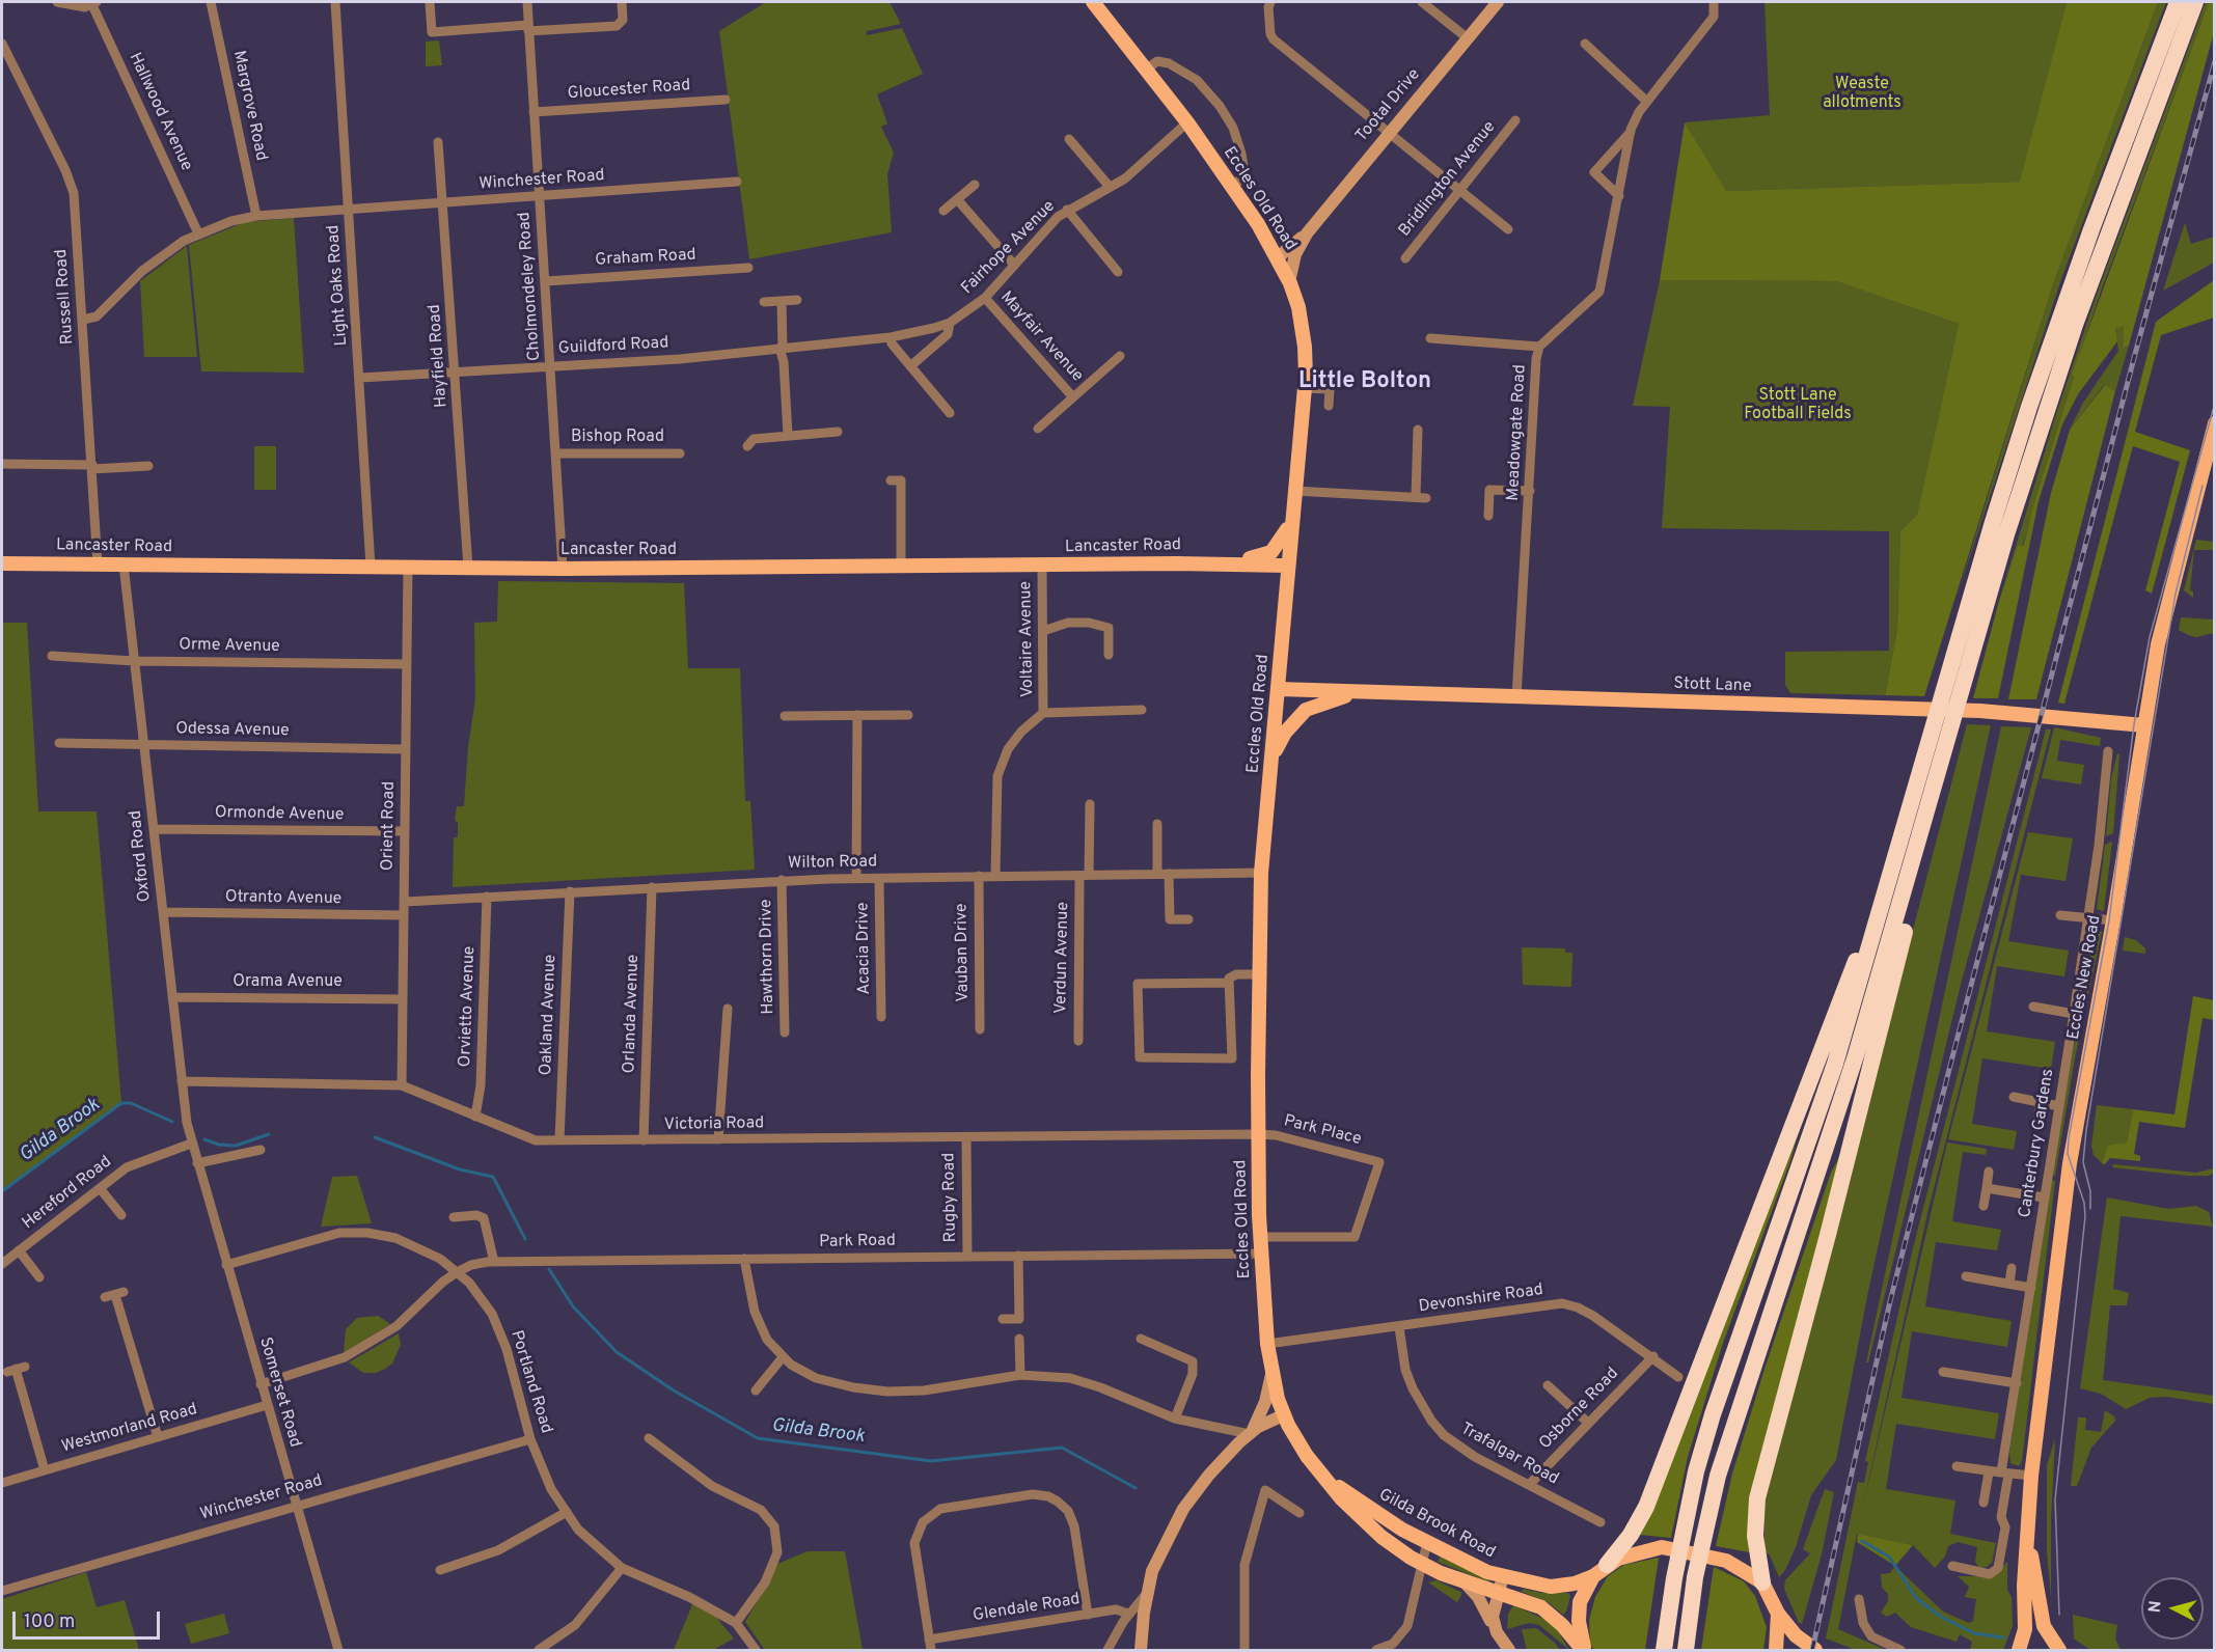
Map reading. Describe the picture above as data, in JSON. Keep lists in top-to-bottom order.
{
  "streets": {
    "main road": [
      "Eccles Old Road",
      "Lancaster Road",
      "Stott Lane",
      "Eccles New Road",
      "Gilda Brook Road"
    ],
    "street": [
      "Gloucester Road",
      "Margrove Road",
      "Tootal Drive",
      "Hallwood Avenue",
      "Bridlington Avenue",
      "Winchester Road",
      "Fairhope Avenue",
      "Graham Road",
      "Light Oaks Road",
      "Cholmondeley Road",
      "Russell Road",
      "Mayfair Avenue",
      "Guildford Road",
      "Hayfield Road",
      "Meadowgate Road",
      "Bishop Road",
      "Voltaire Avenue",
      "Orme Avenue",
      "Odessa Avenue",
      "Ormonde Avenue",
      "Orient Road",
      "Oxford Road",
      "Wilton Road",
      "Otranto Avenue",
      "Acacia Drive",
      "Vauban Drive",
      "Hawthorn Drive",
      "Verdun Avenue",
      "Orama Avenue",
      "Orvietto Avenue",
      "Orlanda Avenue",
      "Oakland Avenue",
      "Victoria Road",
      "Park Place",
      "Canterbury Gardens",
      "Hereford Road",
      "Rugby Road",
      "Park Road",
      "Devonshire Road",
      "Portland Road",
      "Somerset Road",
      "Osborne Road",
      "Westmorland Road",
      "Trafalgar Road",
      "Glendale Road"
    ]
  },
  "crossings": [
    ["Gloucester Road", "Cholmondeley Road"],
    ["Margrove Road", "Winchester Road"],
    ["Tootal Drive", "Eccles Old Road"],
    ["Hallwood Avenue", "Winchester Road"],
    ["Winchester Road", "Light Oaks Road"],
    ["Winchester Road", "Cholmondeley Road"],
    ["Winchester Road", "Russell Road"],
    ["Winchester Road", "Hayfield Road"],
    ["Winchester Road", "Portland Road"],
    ["Winchester Road", "Somerset Road"],
    ["Eccles Old Road", "Fairhope Avenue"],
    ["Eccles Old Road", "Lancaster Road"],
    ["Eccles Old Road", "Stott Lane"],
    ["Eccles Old Road", "Wilton Road"],
    ["Eccles Old Road", "Victoria Road"],
    ["Eccles Old Road", "Park Place"],
    ["Eccles Old Road", "Park Road"],
    ["Eccles Old Road", "Devonshire Road"],
    ["Eccles Old Road", "Gilda Brook Road"],
    ["Fairhope Avenue", "Mayfair Avenue"],
    ["Fairhope Avenue", "Guildford Road"],
    ["Graham Road", "Cholmondeley Road"],
    ["Light Oaks Road", "Guildford Road"],
    ["Light Oaks Road", "Lancaster Road"],
    ["Cholmondeley Road", "Guildford Road"],
    ["Cholmondeley Road", "Bishop Road"],
    ["Cholmondeley Road", "Lancaster Road"],
    ["Russell Road", "Lancaster Road"],
    ["Guildford Road", "Hayfield Road"],
    ["Hayfield Road", "Lancaster Road"],
    ["Meadowgate Road", "Stott Lane"],
    ["Lancaster Road", "Voltaire Avenue"],
    ["Lancaster Road", "Orient Road"],
    ["Lancaster Road", "Oxford Road"],
    ["Orme Avenue", "Orient Road"],
    ["Orme Avenue", "Oxford Road"],
    ["Stott Lane", "Eccles New Road"],
    ["Odessa Avenue", "Orient Road"],
    ["Odessa Avenue", "Oxford Road"],
    ["Ormonde Avenue", "Orient Road"],
    ["Ormonde Avenue", "Oxford Road"],
    ["Orient Road", "Wilton Road"],
    ["Orient Road", "Otranto Avenue"],
    ["Orient Road", "Orama Avenue"],
    ["Orient Road", "Victoria Road"],
    ["Oxford Road", "Otranto Avenue"],
    ["Oxford Road", "Orama Avenue"],
    ["Oxford Road", "Victoria Road"],
    ["Oxford Road", "Hereford Road"],
    ["Oxford Road", "Somerset Road"],
    ["Wilton Road", "Acacia Drive"],
    ["Wilton Road", "Vauban Drive"],
    ["Wilton Road", "Hawthorn Drive"],
    ["Wilton Road", "Verdun Avenue"],
    ["Wilton Road", "Orvietto Avenue"],
    ["Wilton Road", "Orlanda Avenue"],
    ["Wilton Road", "Oakland Avenue"],
    ["Orvietto Avenue", "Victoria Road"],
    ["Orlanda Avenue", "Victoria Road"],
    ["Oakland Avenue", "Victoria Road"],
    ["Victoria Road", "Park Place"],
    ["Victoria Road", "Rugby Road"],
    ["Hereford Road", "Somerset Road"],
    ["Rugby Road", "Park Road"],
    ["Park Road", "Portland Road"],
    ["Devonshire Road", "Osborne Road"],
    ["Devonshire Road", "Trafalgar Road"],
    ["Portland Road", "Somerset Road"],
    ["Somerset Road", "Westmorland Road"],
    ["Osborne Road", "Trafalgar Road"]
  ],
  "districts": ["Little Bolton"],
  "water": ["Gilda Brook"],
  "parks": ["Weaste allotments", "Stott Lane Football Fields"],
  "scale_bar": "100 m",
  "north": "left"
}
